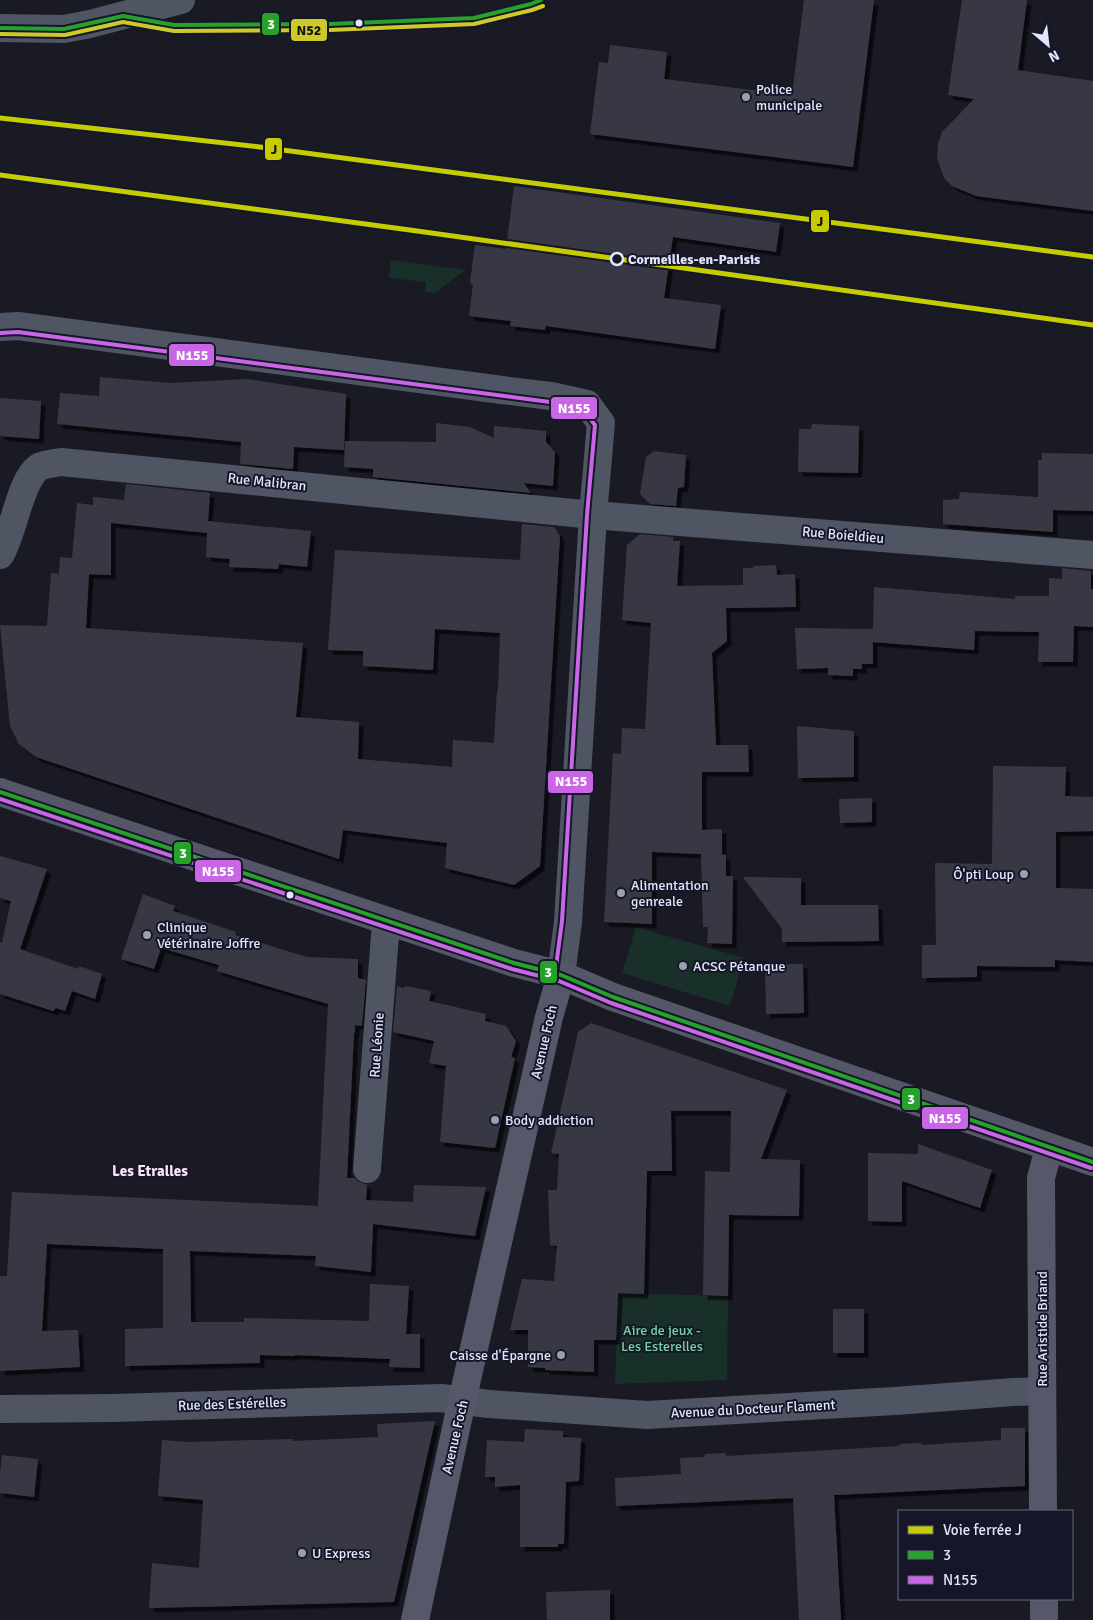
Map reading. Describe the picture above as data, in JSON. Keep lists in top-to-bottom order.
{
  "streets": {
    "street": [
      "Rue Malibran",
      "Rue Boieldieu",
      "Avenue Foch",
      "Rue Léonie",
      "Rue Aristide Briand",
      "Rue des Estérelles",
      "Avenue du Docteur Flament"
    ]
  },
  "crossings": [
    ["Rue Malibran", "Rue Boieldieu"],
    ["Rue Malibran", "Avenue Foch"],
    ["Rue Boieldieu", "Avenue Foch"],
    ["Avenue Foch", "Rue des Estérelles"],
    ["Avenue Foch", "Avenue du Docteur Flament"],
    ["Rue Aristide Briand", "Avenue du Docteur Flament"],
    ["Rue des Estérelles", "Avenue du Docteur Flament"]
  ],
  "districts": ["Les Etralles"],
  "parks": ["Aire de jeux - Les Esterelles"],
  "places": [
    "Police municipale",
    "Cormeilles-en-Parisis",
    "Ô'pti Loup",
    "Alimentation genreale",
    "Clinique Vétérinaire Joffre",
    "ACSC Pétanque",
    "Body addiction",
    "Caisse d'Épargne",
    "U Express"
  ],
  "lines": [
    "transit line 3",
    "transit line N52",
    "rail line J",
    "transit line N155"
  ],
  "legend": ["Voie ferrée J", "3", "N155"],
  "north": "bottom right"
}
